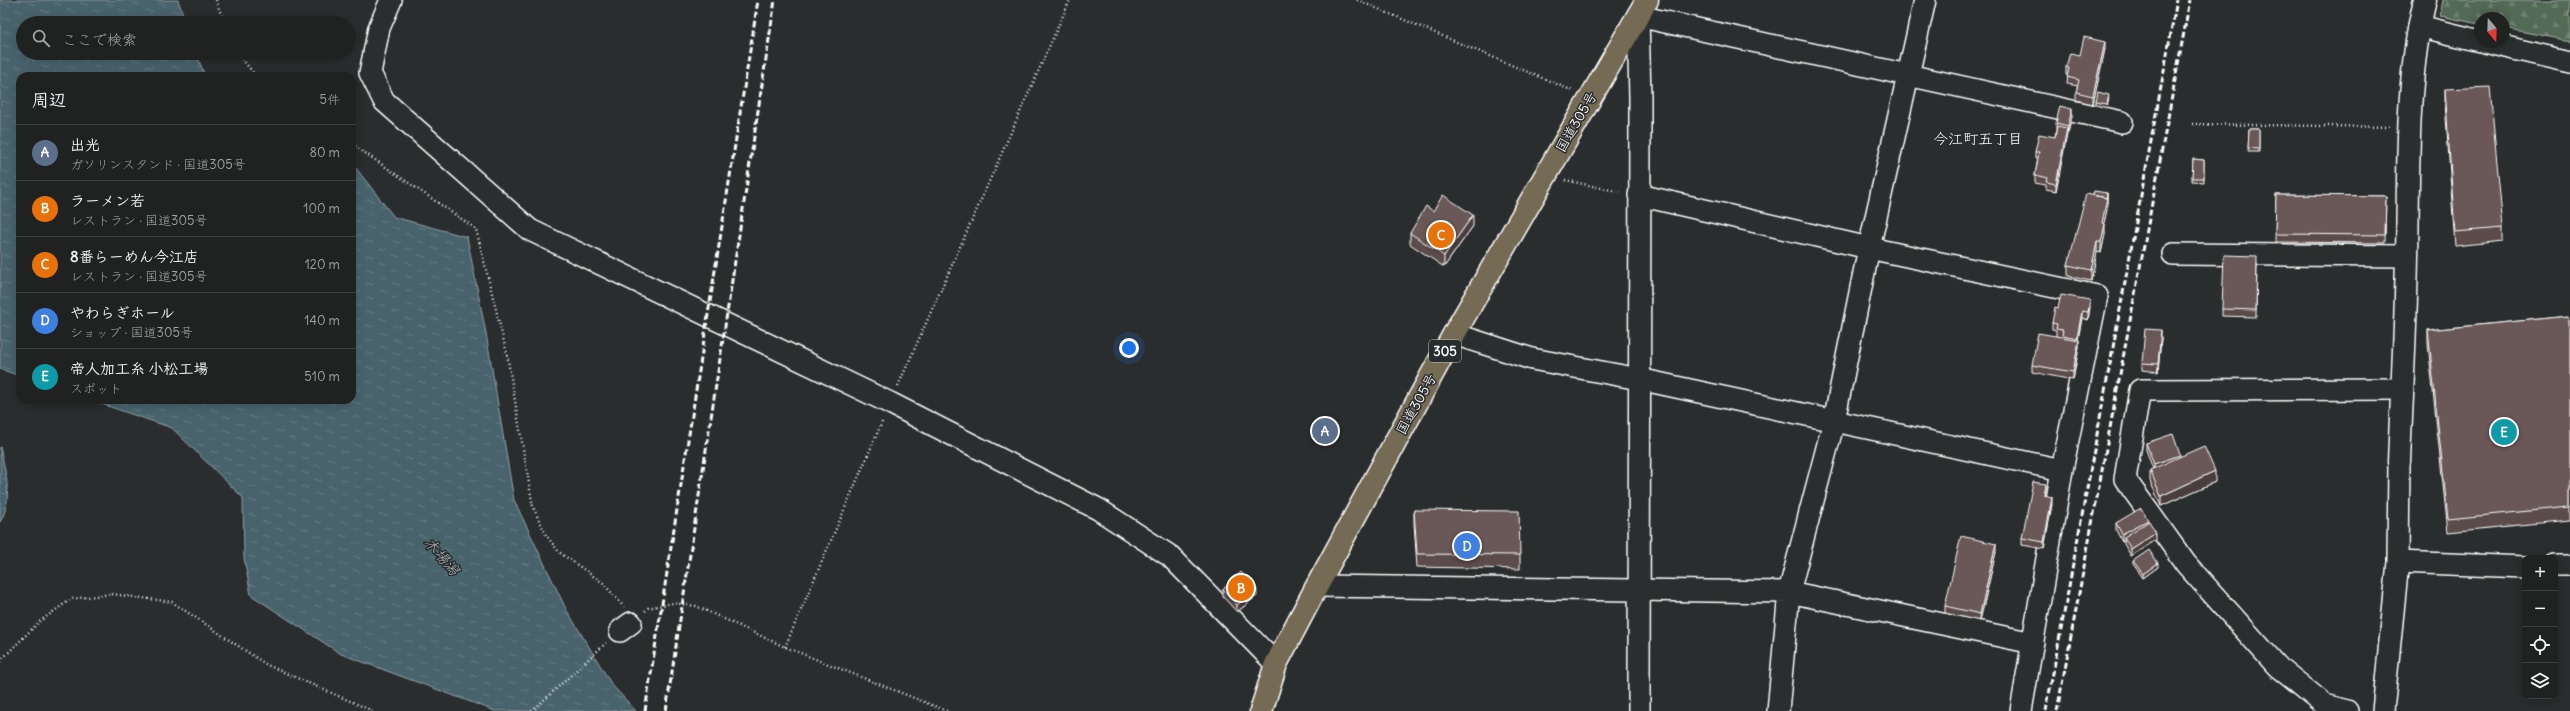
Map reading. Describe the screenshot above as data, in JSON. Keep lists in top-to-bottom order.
{
  "streets": {
    "highway": ["国道305号", "305"]
  },
  "districts": ["今江町五丁目"],
  "water": ["木場潟"],
  "north": "bottom",
  "page": {
    "search": "ここで検索",
    "heading": ["周辺", "5件"],
    "list": [
      {
        "mark": "A",
        "name": "出光",
        "note": "ガソリンスタンド · 国道305号",
        "value": "80 m"
      },
      {
        "mark": "B",
        "name": "ラーメン若",
        "note": "レストラン · 国道305号",
        "value": "100 m"
      },
      {
        "mark": "C",
        "name": "8番らーめん今江店",
        "note": "レストラン · 国道305号",
        "value": "120 m"
      },
      {
        "mark": "D",
        "name": "やわらぎホール",
        "note": "ショップ · 国道305号",
        "value": "140 m"
      },
      {
        "mark": "E",
        "name": "帝人加工糸 小松工場",
        "note": "スポット",
        "value": "510 m"
      }
    ],
    "pins": [
      "C",
      "A",
      "E",
      "D",
      "B"
    ],
    "map_buttons": ["+", "−"]
  }
}
